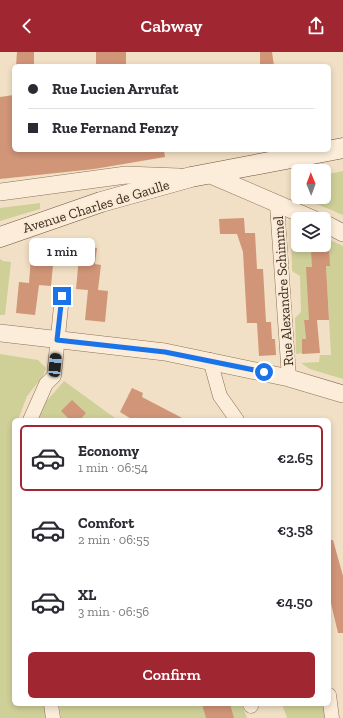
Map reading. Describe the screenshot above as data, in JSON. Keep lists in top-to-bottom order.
{
  "streets": {
    "main road": ["Avenue Charles de Gaulle"],
    "street": ["Rue Alexandre Schimmel"]
  },
  "north": "top",
  "page": {
    "header": "Cabway",
    "banner": ["Rue Lucien Arrufat", "Rue Fernand Fenzy"],
    "bubble": "1 min",
    "list": [
      {
        "name": "Economy",
        "note": "1 min · 06:54",
        "value": "€2.65"
      },
      {
        "name": "Comfort",
        "note": "2 min · 06:55",
        "value": "€3.58"
      },
      {
        "name": "XL",
        "note": "3 min · 06:56",
        "value": "€4.50"
      }
    ],
    "buttons": "Confirm"
  }
}
